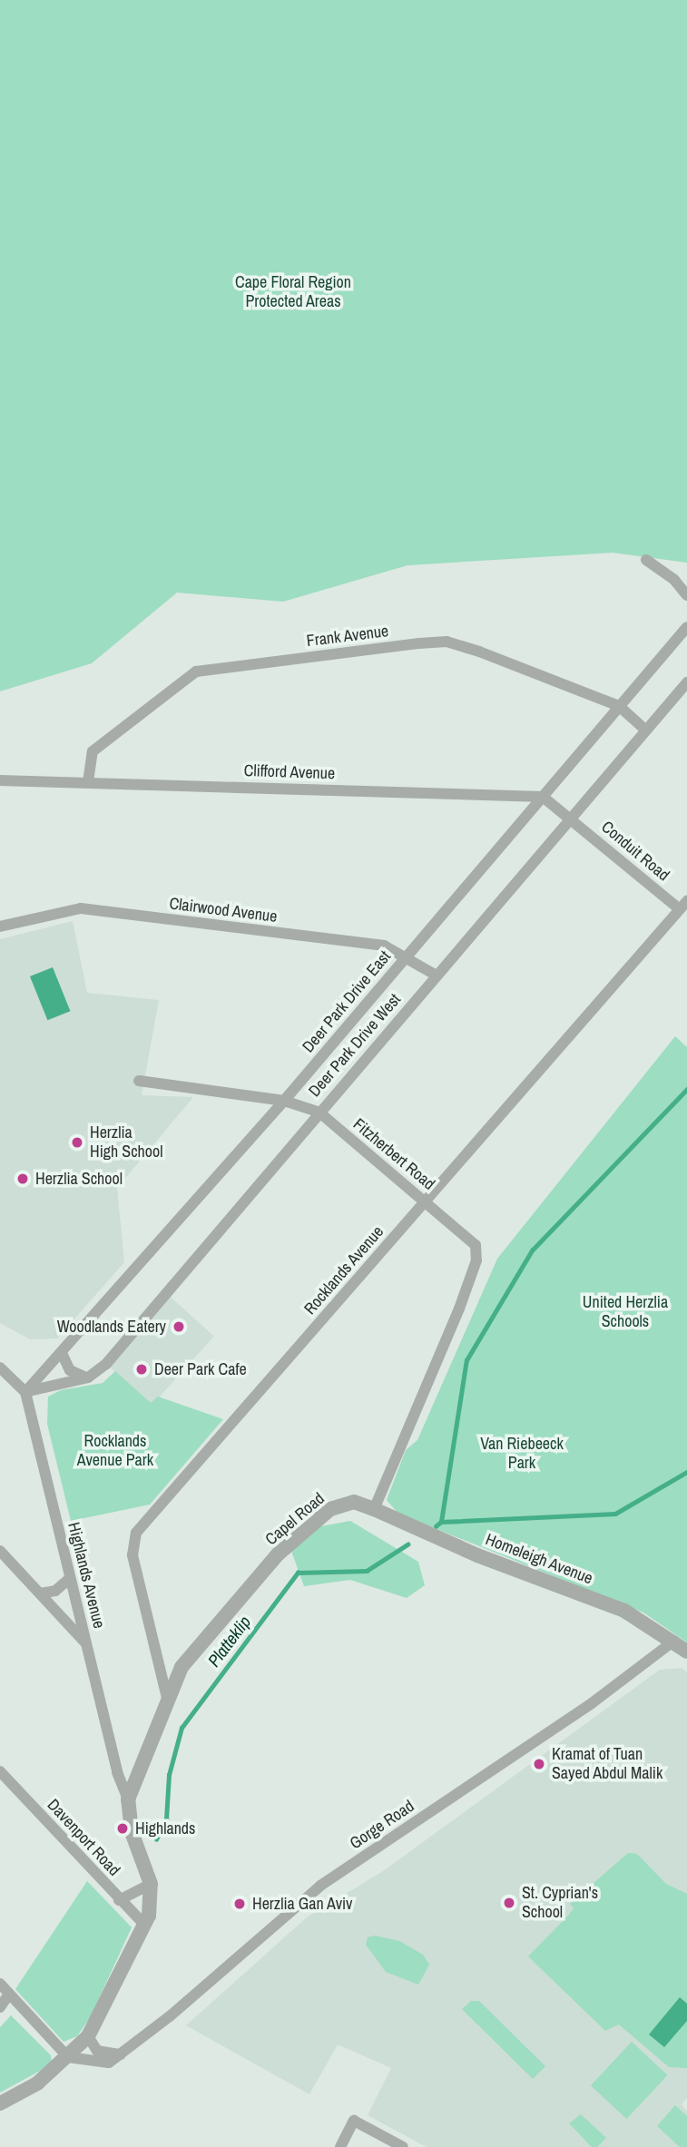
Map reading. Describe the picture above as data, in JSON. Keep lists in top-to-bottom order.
{
  "streets": {
    "street": [
      "Frank Avenue",
      "Clifford Avenue",
      "Conduit Road",
      "Clairwood Avenue",
      "Deer Park Drive East",
      "Deer Park Drive West",
      "Fitzherbert Road",
      "Rocklands Avenue",
      "Capel Road",
      "Homeleigh Avenue",
      "Highlands Avenue",
      "Gorge Road",
      "Davenport Road"
    ]
  },
  "crossings": [
    ["Frank Avenue", "Clifford Avenue"],
    ["Frank Avenue", "Deer Park Drive East"],
    ["Frank Avenue", "Deer Park Drive West"],
    ["Clifford Avenue", "Deer Park Drive East"],
    ["Conduit Road", "Deer Park Drive West"],
    ["Conduit Road", "Rocklands Avenue"],
    ["Clairwood Avenue", "Deer Park Drive East"],
    ["Clairwood Avenue", "Deer Park Drive West"],
    ["Deer Park Drive East", "Deer Park Drive West"],
    ["Deer Park Drive East", "Fitzherbert Road"],
    ["Deer Park Drive East", "Highlands Avenue"],
    ["Deer Park Drive West", "Fitzherbert Road"],
    ["Deer Park Drive West", "Highlands Avenue"],
    ["Fitzherbert Road", "Rocklands Avenue"],
    ["Fitzherbert Road", "Capel Road"],
    ["Fitzherbert Road", "Homeleigh Avenue"],
    ["Rocklands Avenue", "Capel Road"],
    ["Capel Road", "Homeleigh Avenue"],
    ["Capel Road", "Highlands Avenue"],
    ["Homeleigh Avenue", "Gorge Road"]
  ],
  "water": ["Platteklip"],
  "parks": [
    "Cape Floral Region Protected Areas",
    "United Herzlia Schools",
    "Rocklands Avenue Park",
    "Van Riebeeck Park"
  ],
  "places": [
    "Herzlia High School",
    "Herzlia School",
    "Woodlands Eatery",
    "Deer Park Cafe",
    "Kramat of Tuan Sayed Abdul Malik",
    "Highlands",
    "St. Cyprian's School",
    "Herzlia Gan Aviv"
  ]
}
